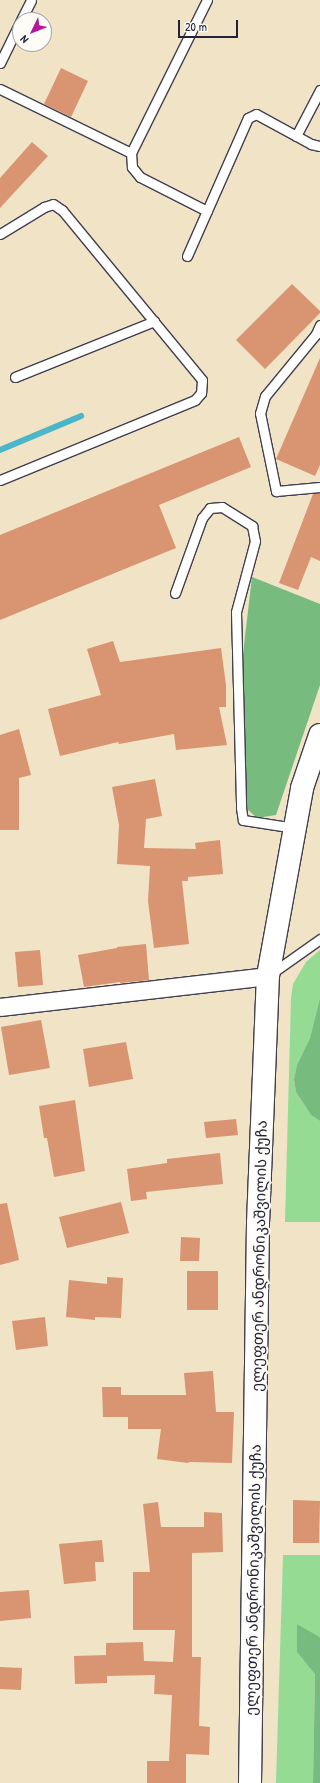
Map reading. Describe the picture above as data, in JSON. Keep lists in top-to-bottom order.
{
  "streets": {
    "main road": ["ელეფთერ ანდრონიკაშვილის ქუჩა"]
  },
  "scale_bar": "20 m",
  "north": "bottom left"
}
